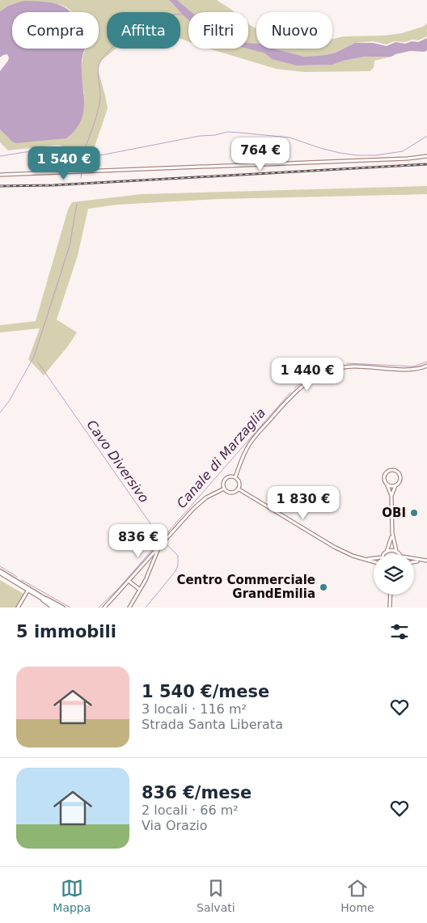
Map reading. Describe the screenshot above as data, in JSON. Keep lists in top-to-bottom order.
{
  "water": ["Canale di Marzaglia", "Cavo Diversivo"],
  "places": ["OBI", "Centro Commerciale GrandEmilia"],
  "page": {
    "chip": [
      "Compra",
      "Affitta",
      "Filtri",
      "Nuovo"
    ],
    "price": [
      "764 €",
      "1 540 €",
      "1 440 €",
      "1 830 €",
      "836 €"
    ],
    "heading": "5 immobili",
    "list": [
      {
        "name": "1 540 €/mese",
        "note": "3 locali · 116 m² · Strada Santa Liberata"
      },
      {
        "name": "836 €/mese",
        "note": "2 locali · 66 m² · Via Orazio"
      }
    ],
    "tabs": ["Mappa", "Salvati", "Home"]
  }
}
